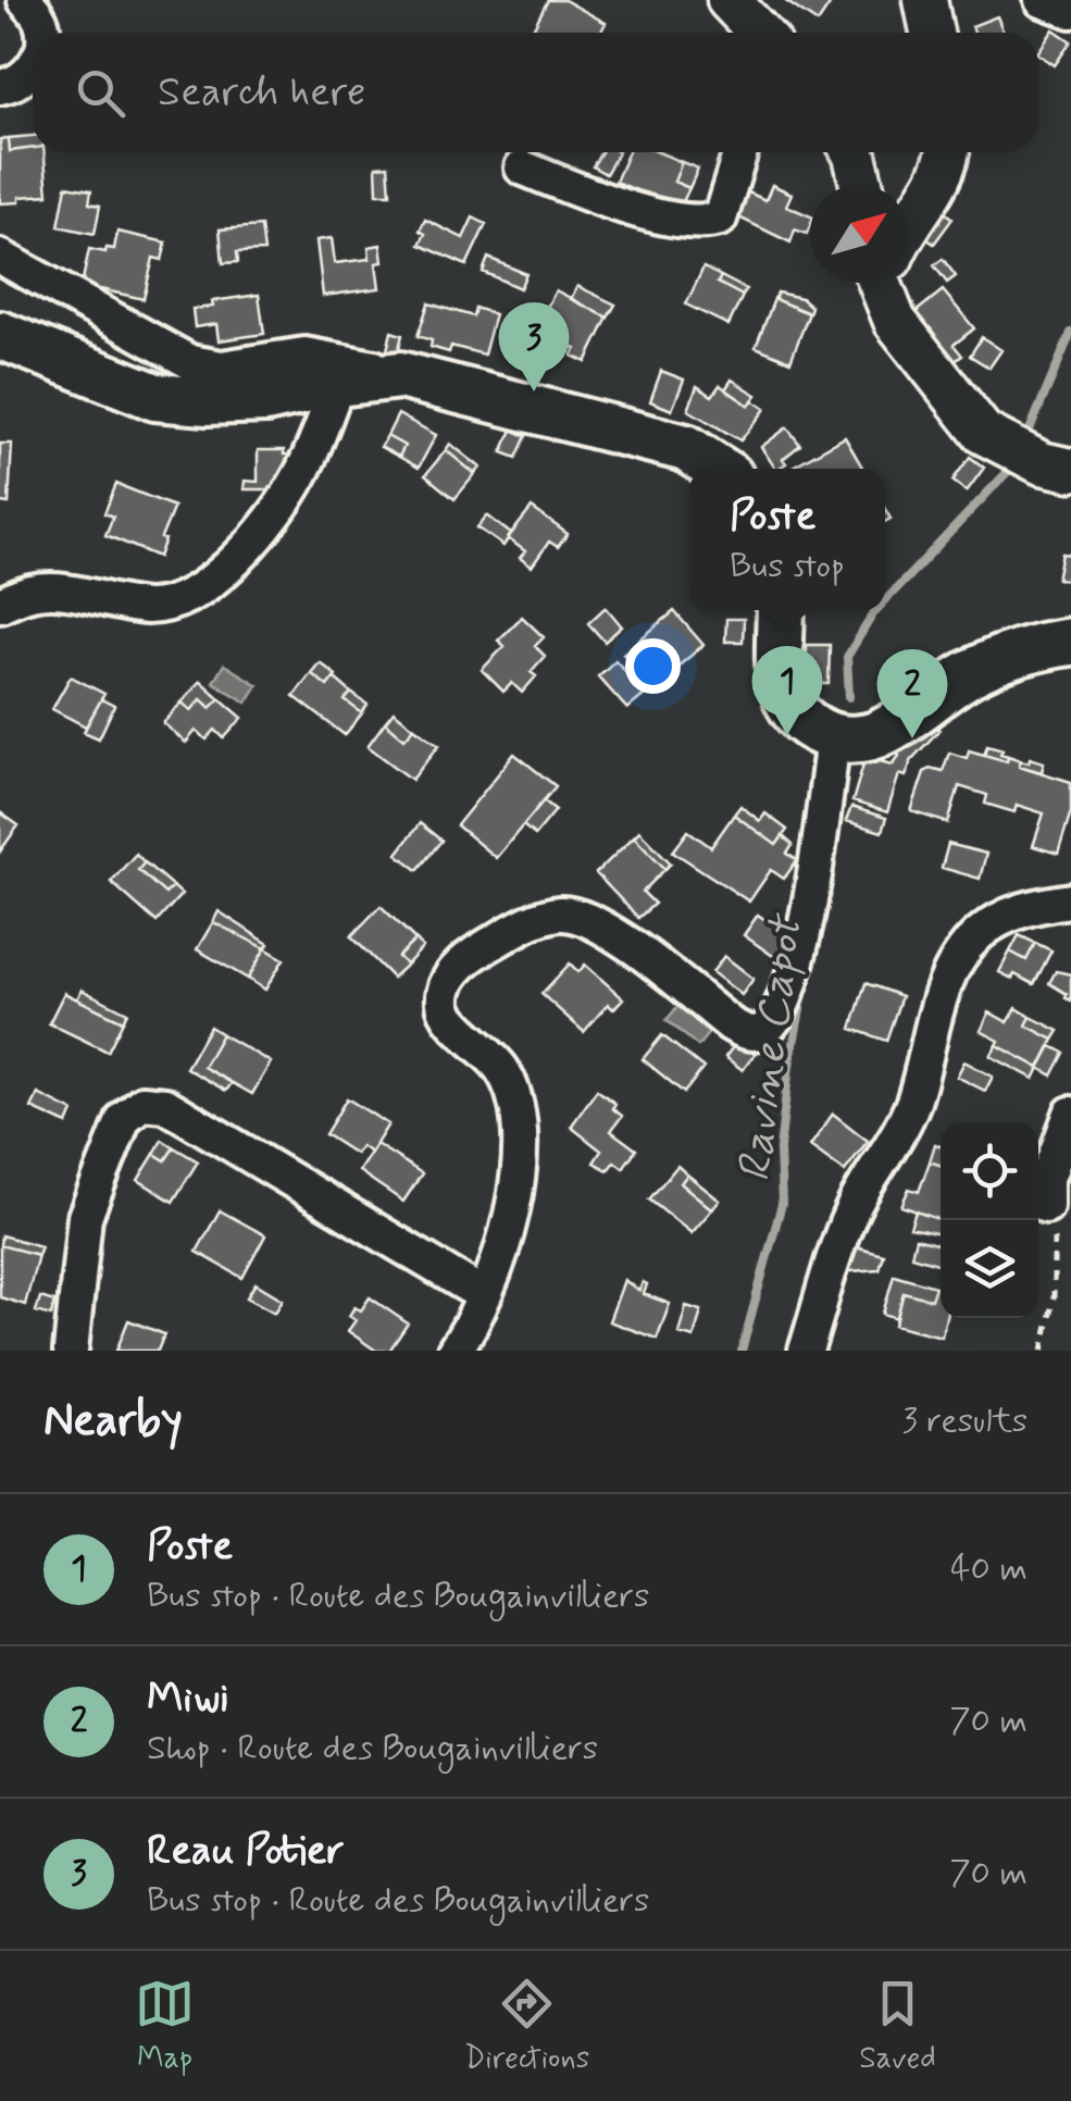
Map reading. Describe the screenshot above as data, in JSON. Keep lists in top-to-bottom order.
{
  "water": ["Ravine Capot"],
  "north": "top right",
  "page": {
    "search": "Search here",
    "pins": ["3", "1", "2"],
    "popup": ["Poste", "Bus stop"],
    "heading": ["Nearby", "3 results"],
    "list": [
      {
        "mark": "1",
        "name": "Poste",
        "note": "Bus stop · Route des Bougainvilliers",
        "value": "40 m"
      },
      {
        "mark": "2",
        "name": "Miwi",
        "note": "Shop · Route des Bougainvilliers",
        "value": "70 m"
      },
      {
        "mark": "3",
        "name": "Reau Potier",
        "note": "Bus stop · Route des Bougainvilliers",
        "value": "70 m"
      }
    ],
    "nav": ["Map", "Directions", "Saved"]
  }
}
